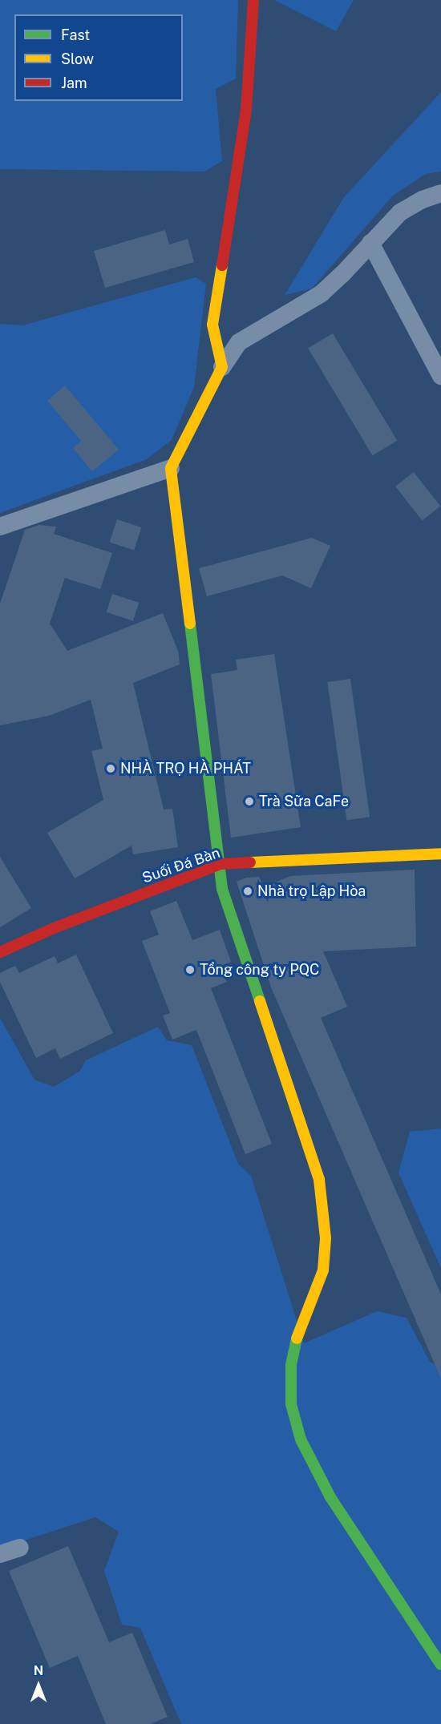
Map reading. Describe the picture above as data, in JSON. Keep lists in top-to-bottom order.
{
  "streets": {
    "street": ["Suối Đá Bàn"]
  },
  "places": [
    "NHÀ TRỌ HÀ PHÁT",
    "Trà Sữa CaFe",
    "Nhà trọ Lập Hòa",
    "Tổng công ty PQC"
  ],
  "legend": ["Fast", "Slow", "Jam"],
  "north": "top"
}
